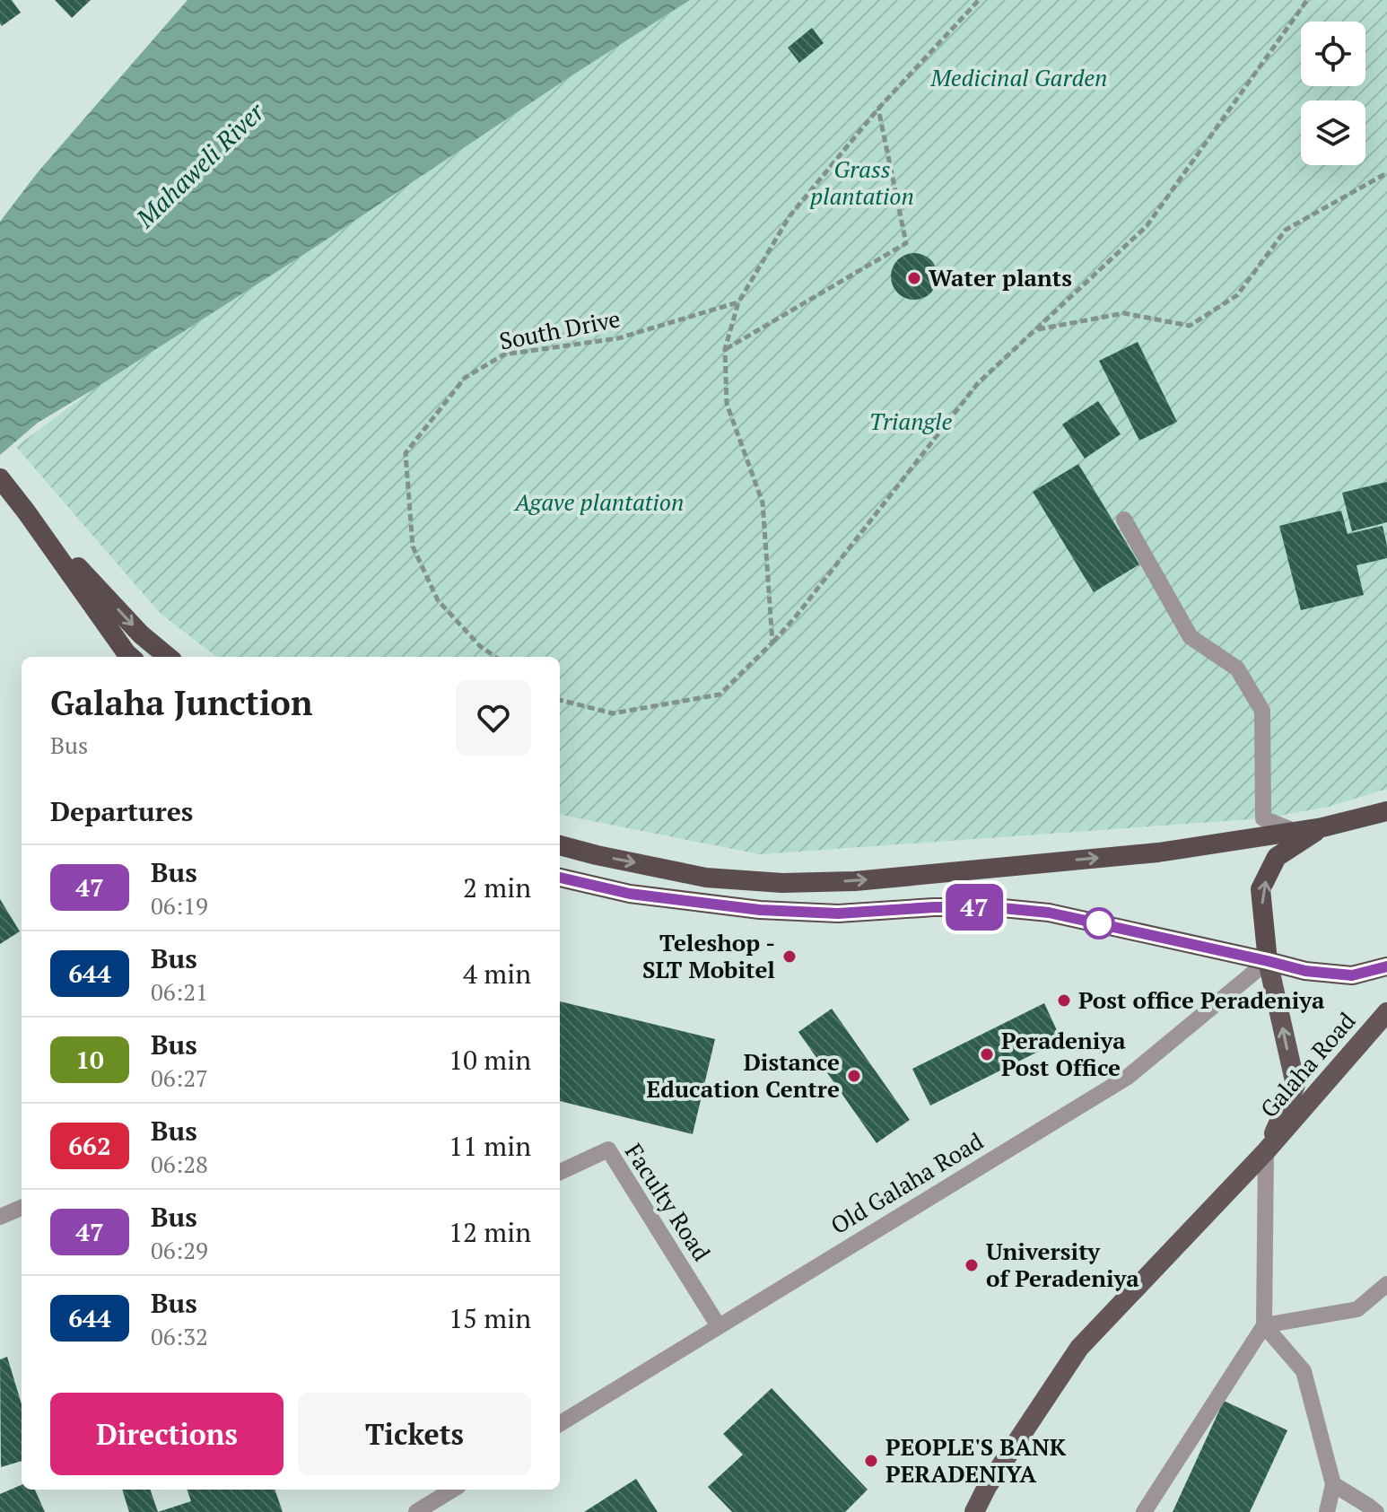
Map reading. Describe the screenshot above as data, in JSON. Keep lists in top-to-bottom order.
{
  "streets": {
    "main road": ["Galaha Road"],
    "lane": ["Old Galaha Road", "Faculty Road"],
    "path": ["South Drive"]
  },
  "crossings": [
    ["Galaha Road", "Old Galaha Road"],
    ["Old Galaha Road", "Faculty Road"]
  ],
  "water": ["Mahaweli River"],
  "parks": [
    "Medicinal Garden",
    "Grass plantation",
    "Triangle",
    "Agave plantation"
  ],
  "places": [
    "Water plants",
    "Teleshop - SLT Mobitel",
    "Post office Peradeniya",
    "Peradeniya Post Office",
    "Distance Education Centre",
    "University of Peradeniya",
    "PEOPLE'S BANK PERADENIYA"
  ],
  "lines": ["bus line 47"],
  "page": {
    "on_map": "47",
    "heading": [
      ["Galaha Junction", "Bus"],
      "Departures"
    ],
    "list": [
      {
        "mark": "47",
        "name": "Bus",
        "note": "06:19",
        "value": "2 min"
      },
      {
        "mark": "644",
        "name": "Bus",
        "note": "06:21",
        "value": "4 min"
      },
      {
        "mark": "10",
        "name": "Bus",
        "note": "06:27",
        "value": "10 min"
      },
      {
        "mark": "662",
        "name": "Bus",
        "note": "06:28",
        "value": "11 min"
      },
      {
        "mark": "47",
        "name": "Bus",
        "note": "06:29",
        "value": "12 min"
      },
      {
        "mark": "644",
        "name": "Bus",
        "note": "06:32",
        "value": "15 min"
      }
    ],
    "buttons": ["Directions", "Tickets"]
  }
}
